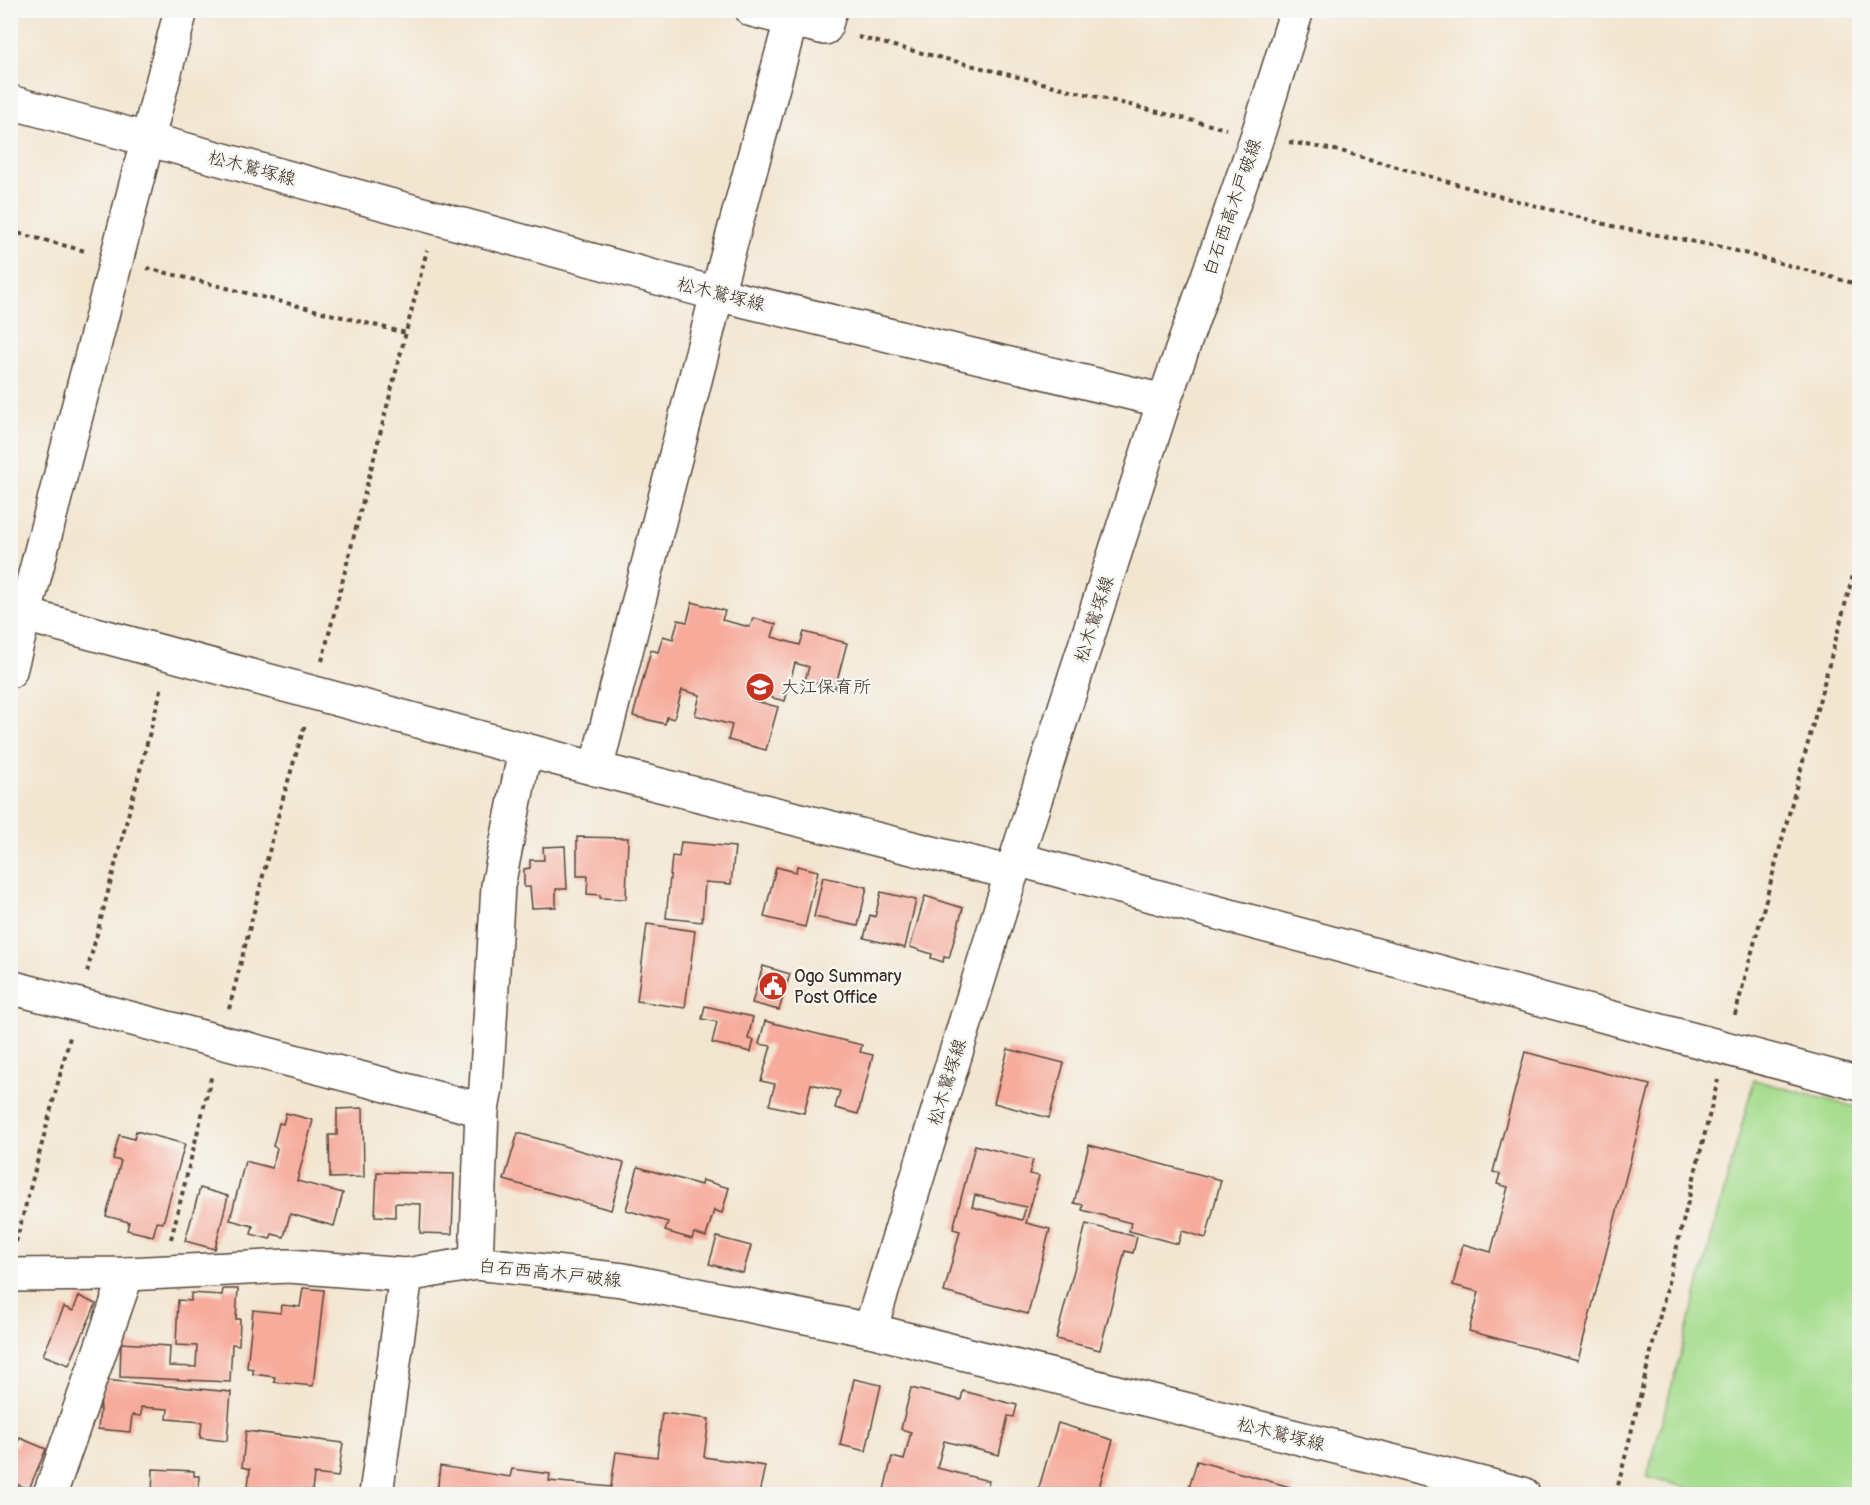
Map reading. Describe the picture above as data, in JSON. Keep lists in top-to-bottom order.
{
  "streets": {
    "street": ["松木鷲塚線", "白石西高木戸破線"]
  },
  "crossings": [
    ["松木鷲塚線", "白石西高木戸破線"]
  ],
  "places": {
    "school or university": ["大江保育所"],
    "public building": ["Ogo Summary Post Office"]
  }
}
